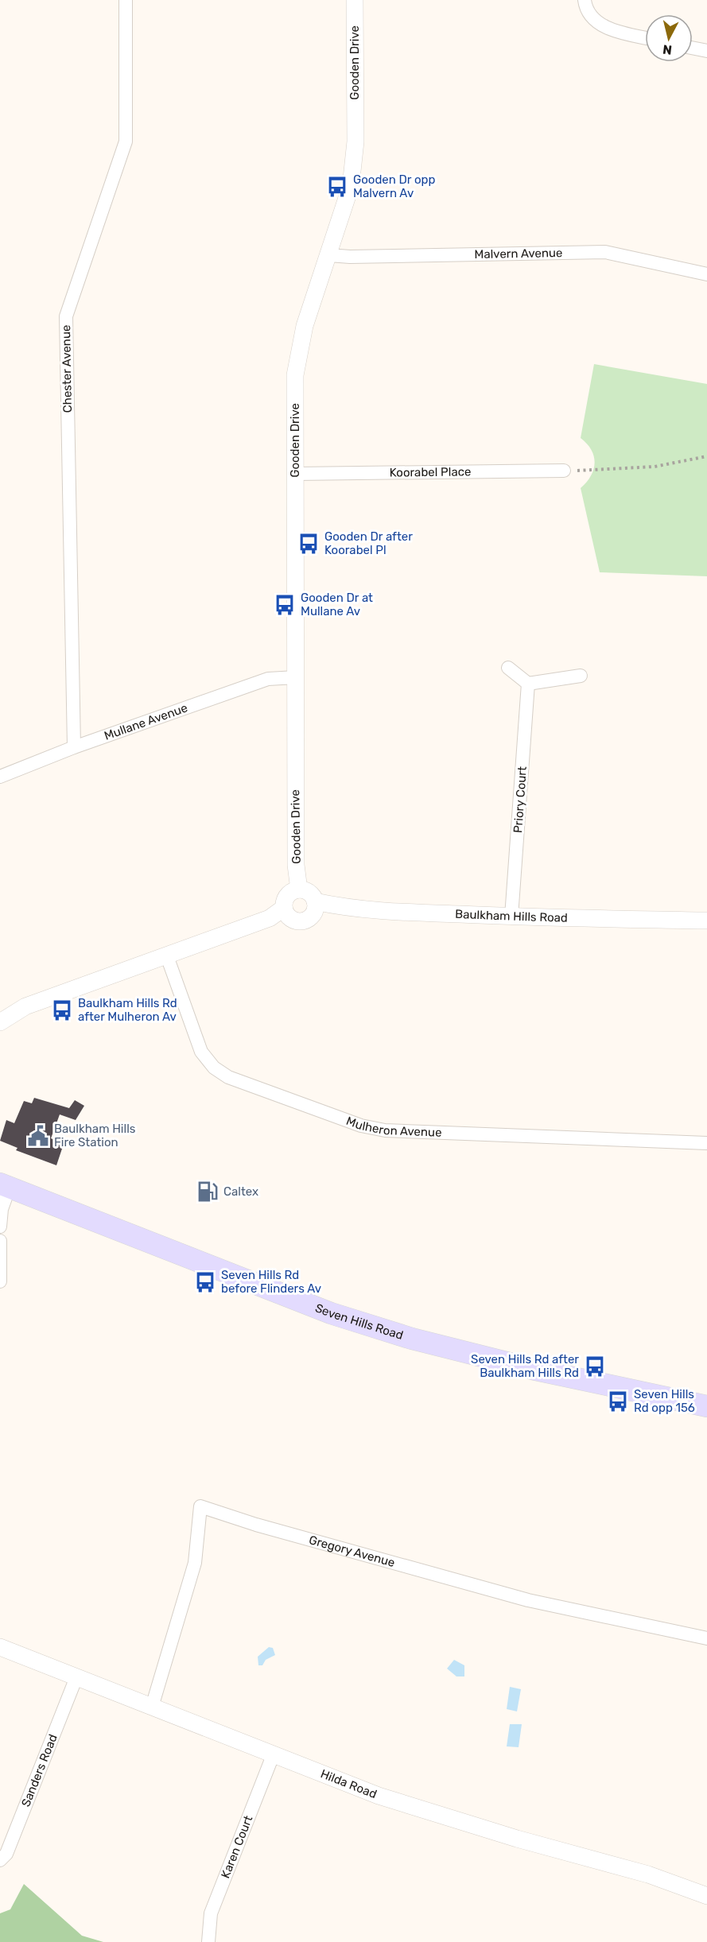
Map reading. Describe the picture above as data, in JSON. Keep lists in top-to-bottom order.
{
  "streets": {
    "main road": ["Seven Hills Road"],
    "street": [
      "Gooden Drive",
      "Malvern Avenue",
      "Chester Avenue",
      "Koorabel Place",
      "Mullane Avenue",
      "Priory Court",
      "Baulkham Hills Road",
      "Mulheron Avenue",
      "Gregory Avenue",
      "Sanders Road",
      "Hilda Road",
      "Karen Court"
    ]
  },
  "crossings": [
    ["Gooden Drive", "Malvern Avenue"],
    ["Gooden Drive", "Koorabel Place"],
    ["Gooden Drive", "Mullane Avenue"],
    ["Gooden Drive", "Baulkham Hills Road"],
    ["Chester Avenue", "Mullane Avenue"],
    ["Priory Court", "Baulkham Hills Road"],
    ["Gregory Avenue", "Hilda Road"],
    ["Sanders Road", "Hilda Road"],
    ["Hilda Road", "Karen Court"]
  ],
  "places": {
    "bus stop": [
      "Gooden Dr opp Malvern Av",
      "Gooden Dr after Koorabel Pl",
      "Gooden Dr at Mullane Av",
      "Baulkham Hills Rd after Mulheron Av",
      "Seven Hills Rd before Flinders Av",
      "Seven Hills Rd after Baulkham Hills Rd",
      "Seven Hills Rd opp 156"
    ],
    "public building": ["Baulkham Hills Fire Station"],
    "fuel station": ["Caltex"]
  },
  "north": "bottom"
}
